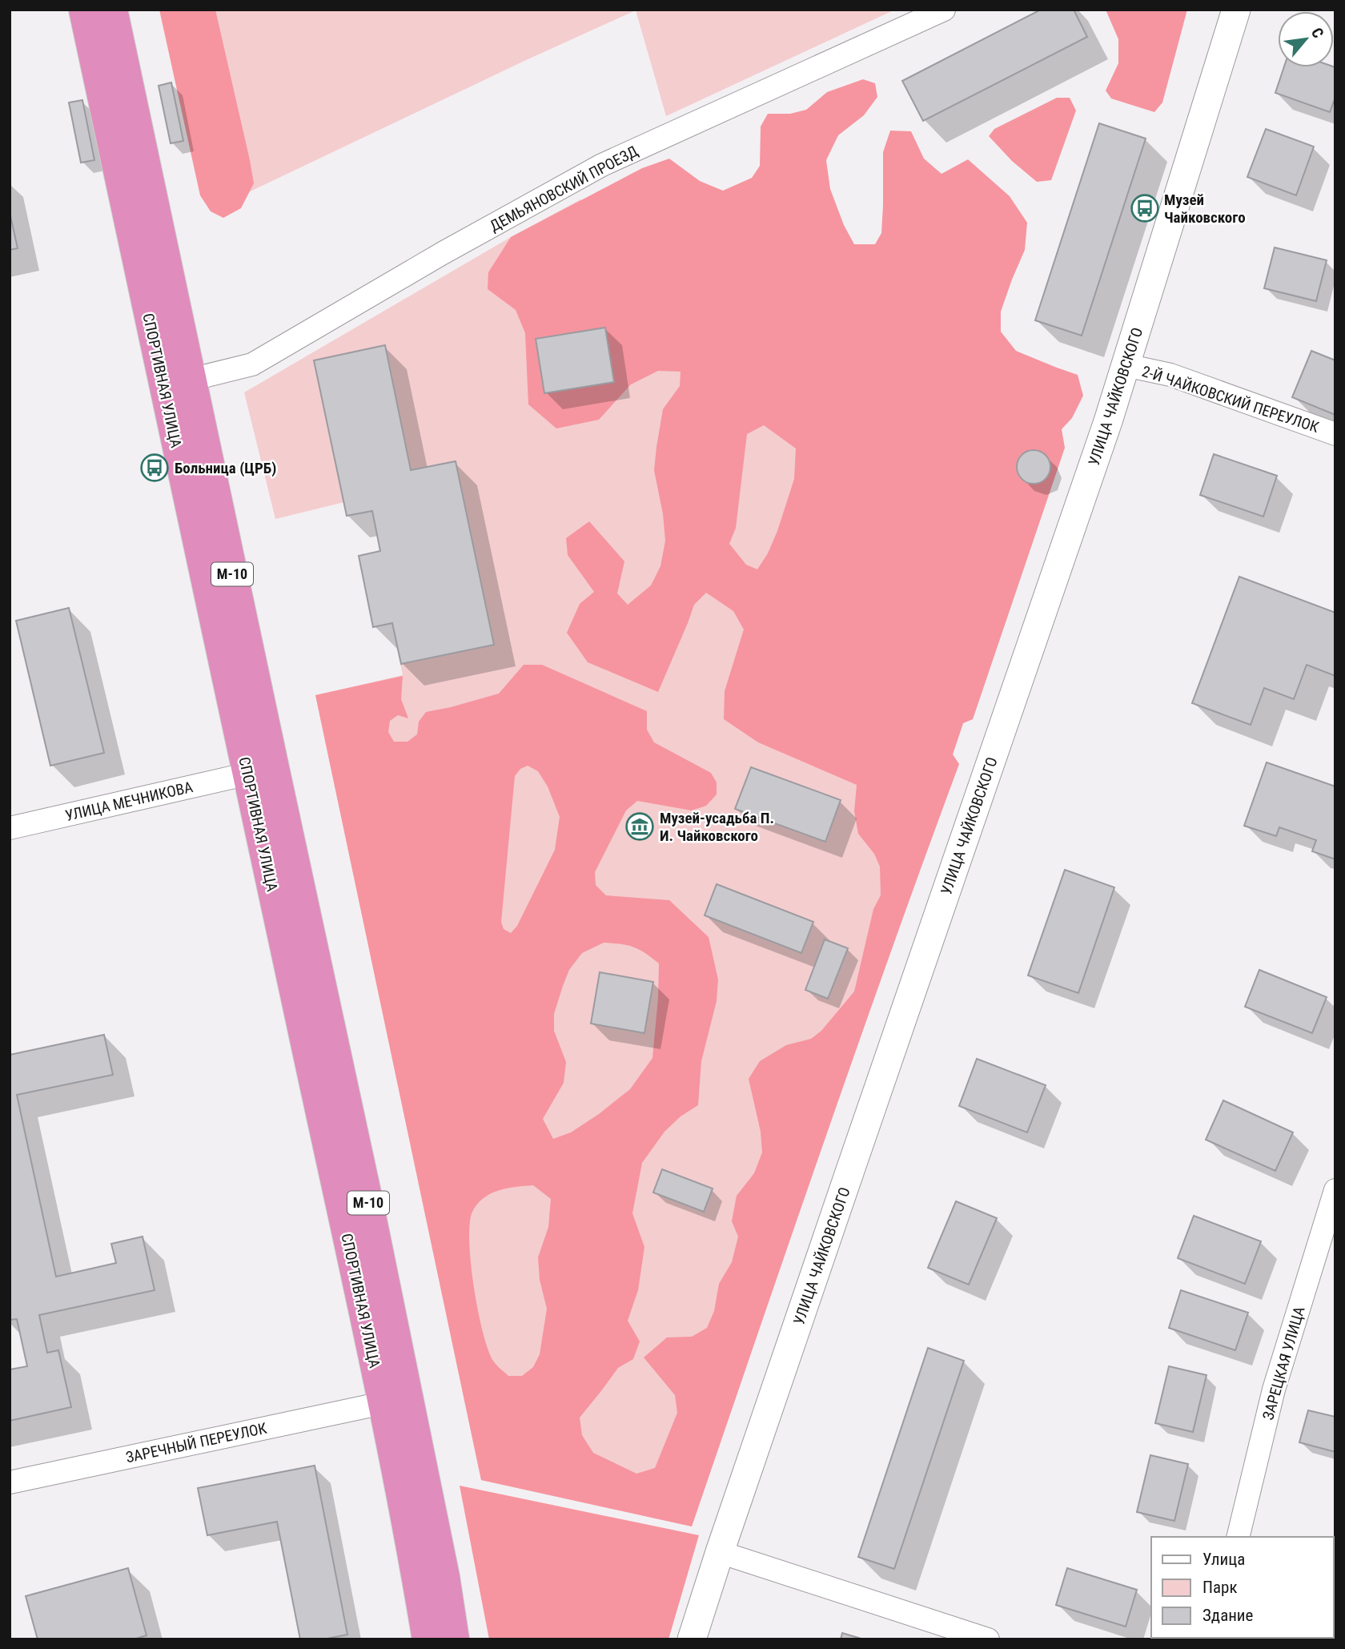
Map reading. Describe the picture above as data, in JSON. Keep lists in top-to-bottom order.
{
  "streets": {
    "highway": ["СПОРТИВНАЯ УЛИЦА", "М-10"],
    "street": [
      "ДЕМЬЯНОВСКИЙ ПРОЕЗД",
      "УЛИЦА ЧАЙКОВСКОГО",
      "2-Й ЧАЙКОВСКИЙ ПЕРЕУЛОК",
      "УЛИЦА МЕЧНИКОВА",
      "ЗАРЕЦКАЯ УЛИЦА",
      "ЗАРЕЧНЫЙ ПЕРЕУЛОК"
    ]
  },
  "crossings": [
    ["ДЕМЬЯНОВСКИЙ ПРОЕЗД", "СПОРТИВНАЯ УЛИЦА"],
    ["СПОРТИВНАЯ УЛИЦА", "УЛИЦА МЕЧНИКОВА"],
    ["СПОРТИВНАЯ УЛИЦА", "ЗАРЕЧНЫЙ ПЕРЕУЛОК"],
    ["УЛИЦА ЧАЙКОВСКОГО", "2-Й ЧАЙКОВСКИЙ ПЕРЕУЛОК"]
  ],
  "places": {
    "bus stop": ["Музей Чайковского", "Больница (ЦРБ)"],
    "museum": ["Музей-усадьба П. И. Чайковского"]
  },
  "legend": ["Улица", "Парк", "Здание"],
  "north": "top right"
}
